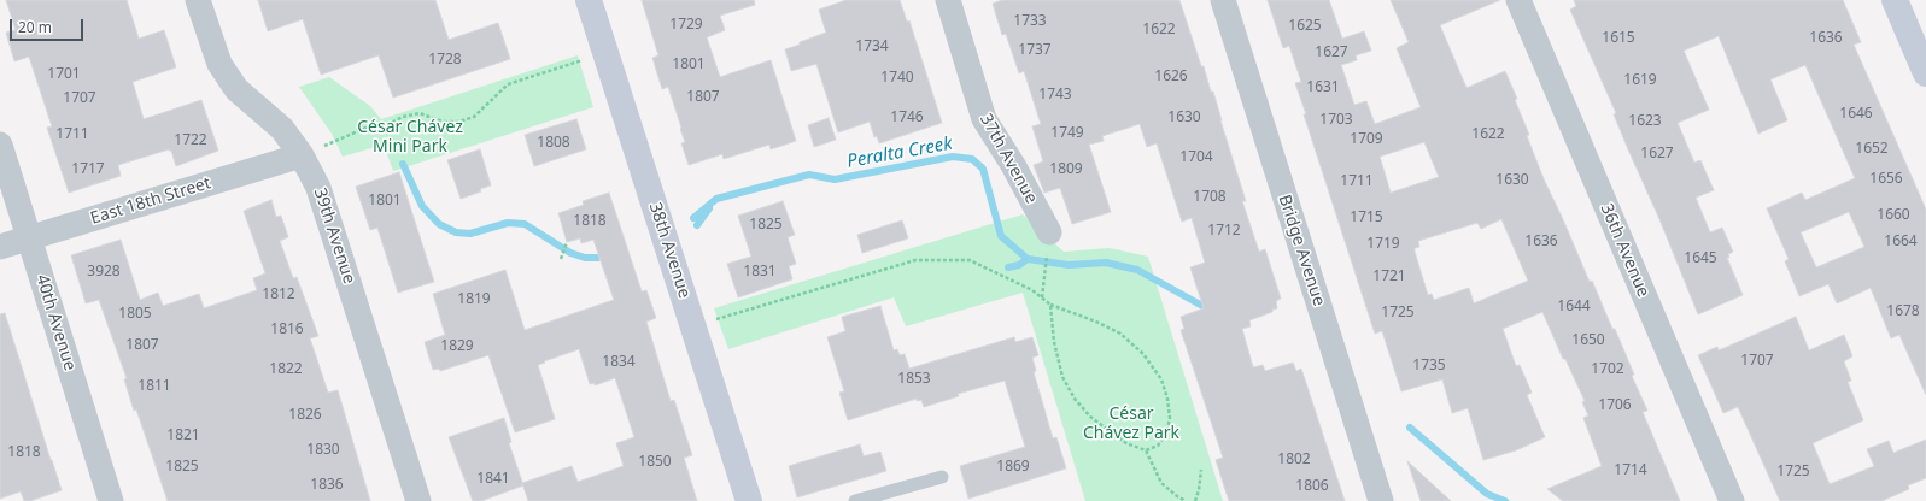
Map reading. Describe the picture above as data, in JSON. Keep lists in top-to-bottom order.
{
  "streets": {
    "street": [
      "37th Avenue",
      "East 18th Street",
      "39th Avenue",
      "38th Avenue",
      "Bridge Avenue",
      "36th Avenue",
      "40th Avenue"
    ]
  },
  "crossings": [
    ["East 18th Street", "39th Avenue"],
    ["East 18th Street", "40th Avenue"]
  ],
  "water": ["Peralta Creek"],
  "parks": ["César Chávez Mini Park", "César Chávez Park"],
  "house_numbers": [
    "1733",
    "1729",
    "1625",
    "1622",
    "1615",
    "1636",
    "1734",
    "1737",
    "1627",
    "1728",
    "1801",
    "1701",
    "1626",
    "1740",
    "1619",
    "1631",
    "1743",
    "1807",
    "1707",
    "1646",
    "1746",
    "1630",
    "1703",
    "1623",
    "1749",
    "1711",
    "1622",
    "1709",
    "1722",
    "1808",
    "1652",
    "1627",
    "1704",
    "1717",
    "1809",
    "1656",
    "1630",
    "1711",
    "1708",
    "1801",
    "1660",
    "1715",
    "1818",
    "1825",
    "1712",
    "1636",
    "1664",
    "1719",
    "1645",
    "3928",
    "1831",
    "1721",
    "1812",
    "1819",
    "1644",
    "1678",
    "1725",
    "1805",
    "1816",
    "1650",
    "1807",
    "1829",
    "1707",
    "1834",
    "1735",
    "1822",
    "1702",
    "1853",
    "1811",
    "1706",
    "1826",
    "1821",
    "1830",
    "1818",
    "1802",
    "1850",
    "1825",
    "1869",
    "1714",
    "1725",
    "1841",
    "1836",
    "1806"
  ],
  "scale_bar": "20 m"
}
